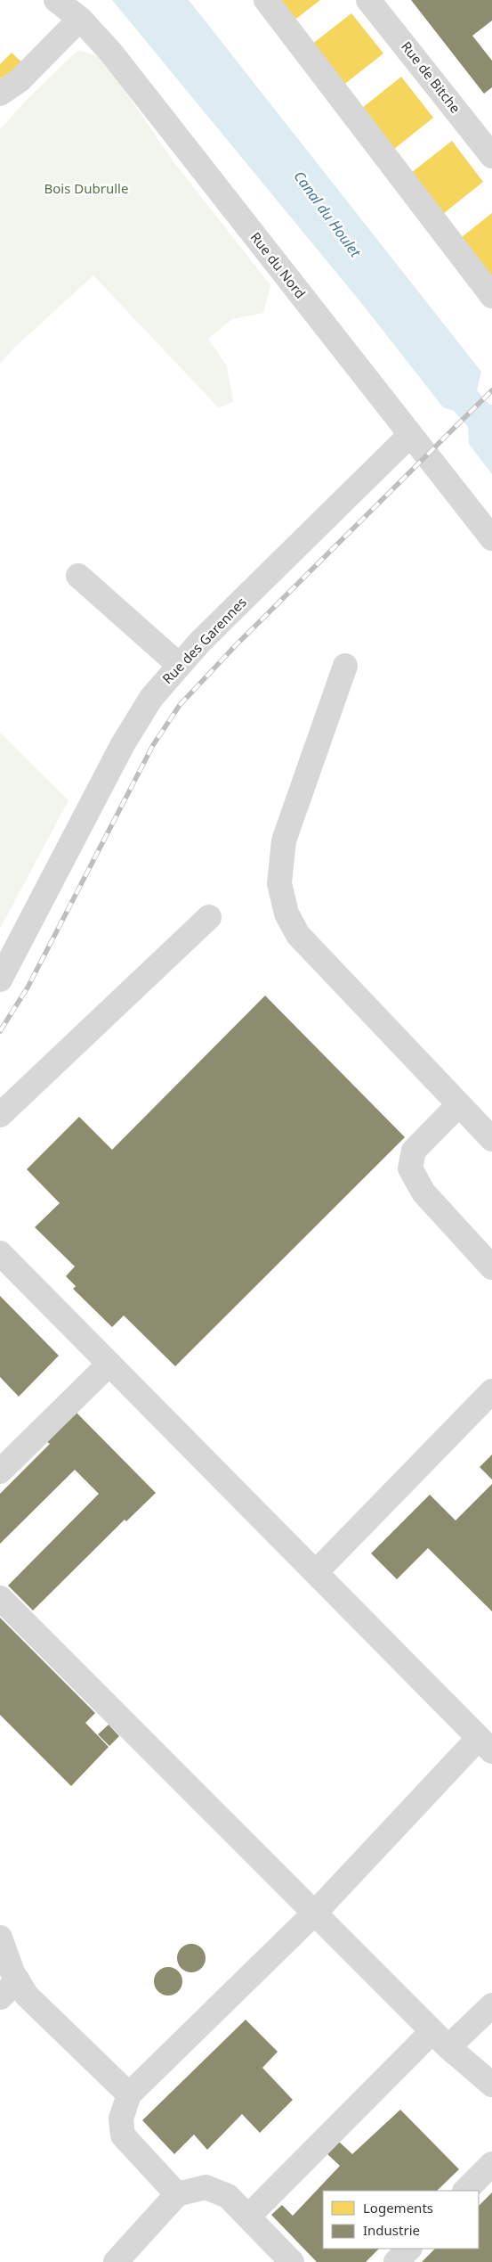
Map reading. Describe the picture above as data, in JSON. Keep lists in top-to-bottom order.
{
  "streets": {
    "street": ["Rue de Bitche", "Rue du Nord", "Rue des Garennes"]
  },
  "crossings": [
    ["Rue du Nord", "Rue des Garennes"]
  ],
  "water": ["Canal du Houlet"],
  "parks": ["Bois Dubrulle"],
  "legend": ["Logements", "Industrie"]
}
